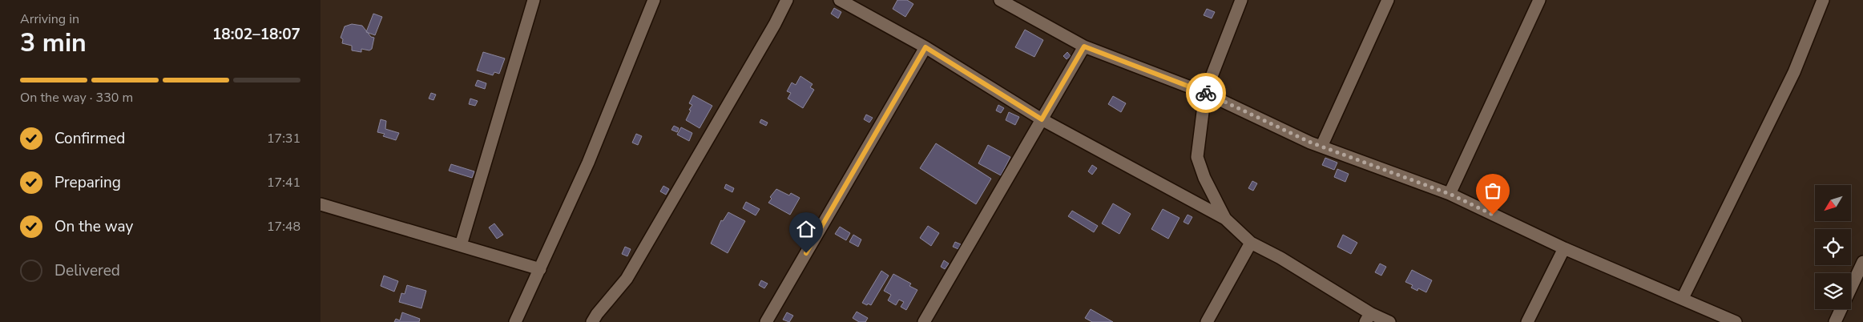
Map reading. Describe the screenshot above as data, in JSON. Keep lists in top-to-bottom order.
{
  "north": "bottom left",
  "page": {
    "heading": ["3 min", "Arriving in", "18:02–18:07"],
    "bar": "On the way · 330 m",
    "list": [
      ["Confirmed", "17:31"],
      ["Preparing", "17:41"],
      ["On the way", "17:48"],
      "Delivered"
    ]
  }
}
